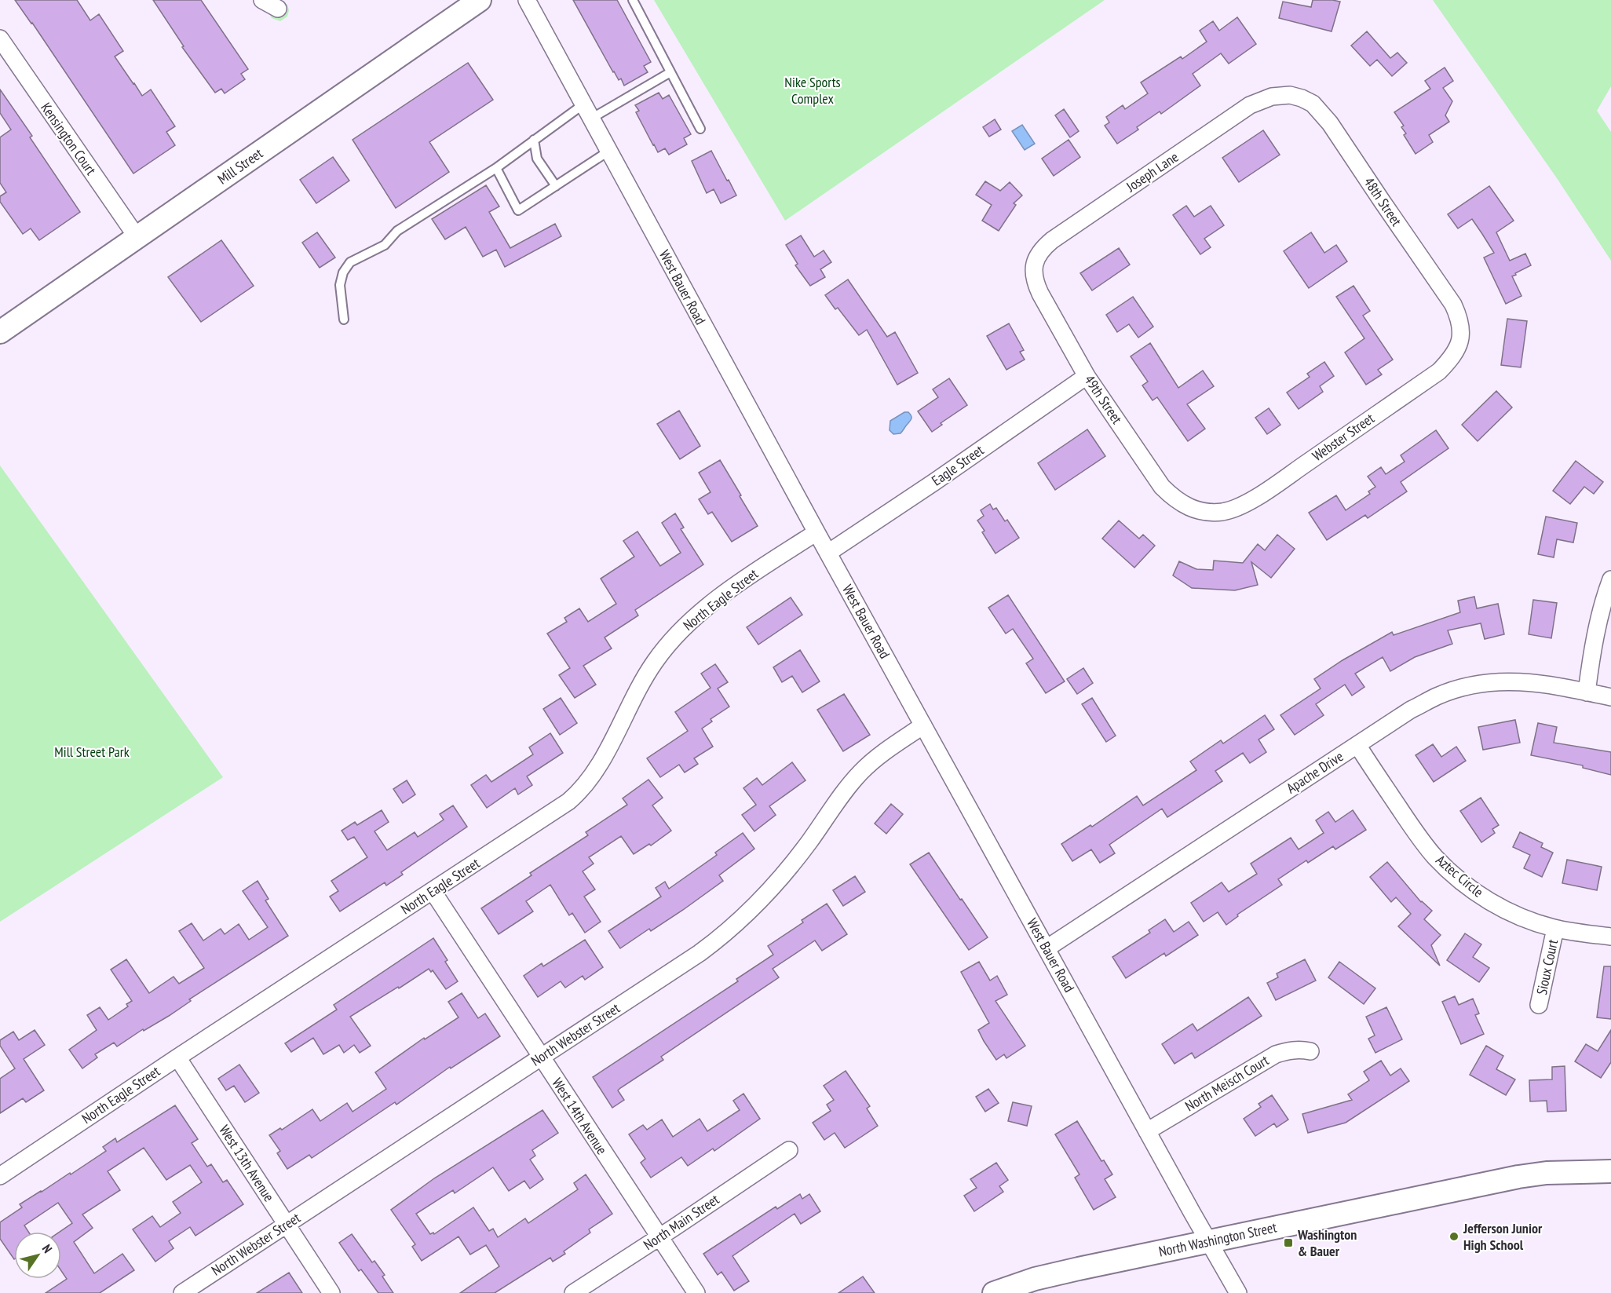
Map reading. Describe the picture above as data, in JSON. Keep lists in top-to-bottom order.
{
  "streets": {
    "main road": ["Mill Street", "North Washington Street"],
    "street": [
      "Kensington Court",
      "Joseph Lane",
      "48th Street",
      "West Bauer Road",
      "49th Street",
      "Webster Street",
      "Eagle Street",
      "North Eagle Street",
      "Apache Drive",
      "Aztec Circle",
      "Sioux Court",
      "North Webster Street",
      "North Meisch Court",
      "West 14th Avenue",
      "West 13th Avenue",
      "North Main Street"
    ]
  },
  "crossings": [
    ["Kensington Court", "Mill Street"],
    ["Joseph Lane", "48th Street"],
    ["Joseph Lane", "49th Street"],
    ["48th Street", "Webster Street"],
    ["West Bauer Road", "Eagle Street"],
    ["West Bauer Road", "North Eagle Street"],
    ["West Bauer Road", "Apache Drive"],
    ["West Bauer Road", "North Webster Street"],
    ["West Bauer Road", "North Meisch Court"],
    ["West Bauer Road", "North Washington Street"],
    ["49th Street", "Webster Street"],
    ["49th Street", "Eagle Street"],
    ["North Eagle Street", "West 14th Avenue"],
    ["North Eagle Street", "West 13th Avenue"],
    ["Apache Drive", "Aztec Circle"],
    ["Aztec Circle", "Sioux Court"],
    ["North Webster Street", "West 14th Avenue"],
    ["North Webster Street", "West 13th Avenue"],
    ["West 14th Avenue", "North Main Street"]
  ],
  "parks": ["Nike Sports Complex", "Mill Street Park"],
  "places": {
    "other": ["Jefferson Junior High School"],
    "transit": ["Washington & Bauer"]
  },
  "north": "top right"
}
